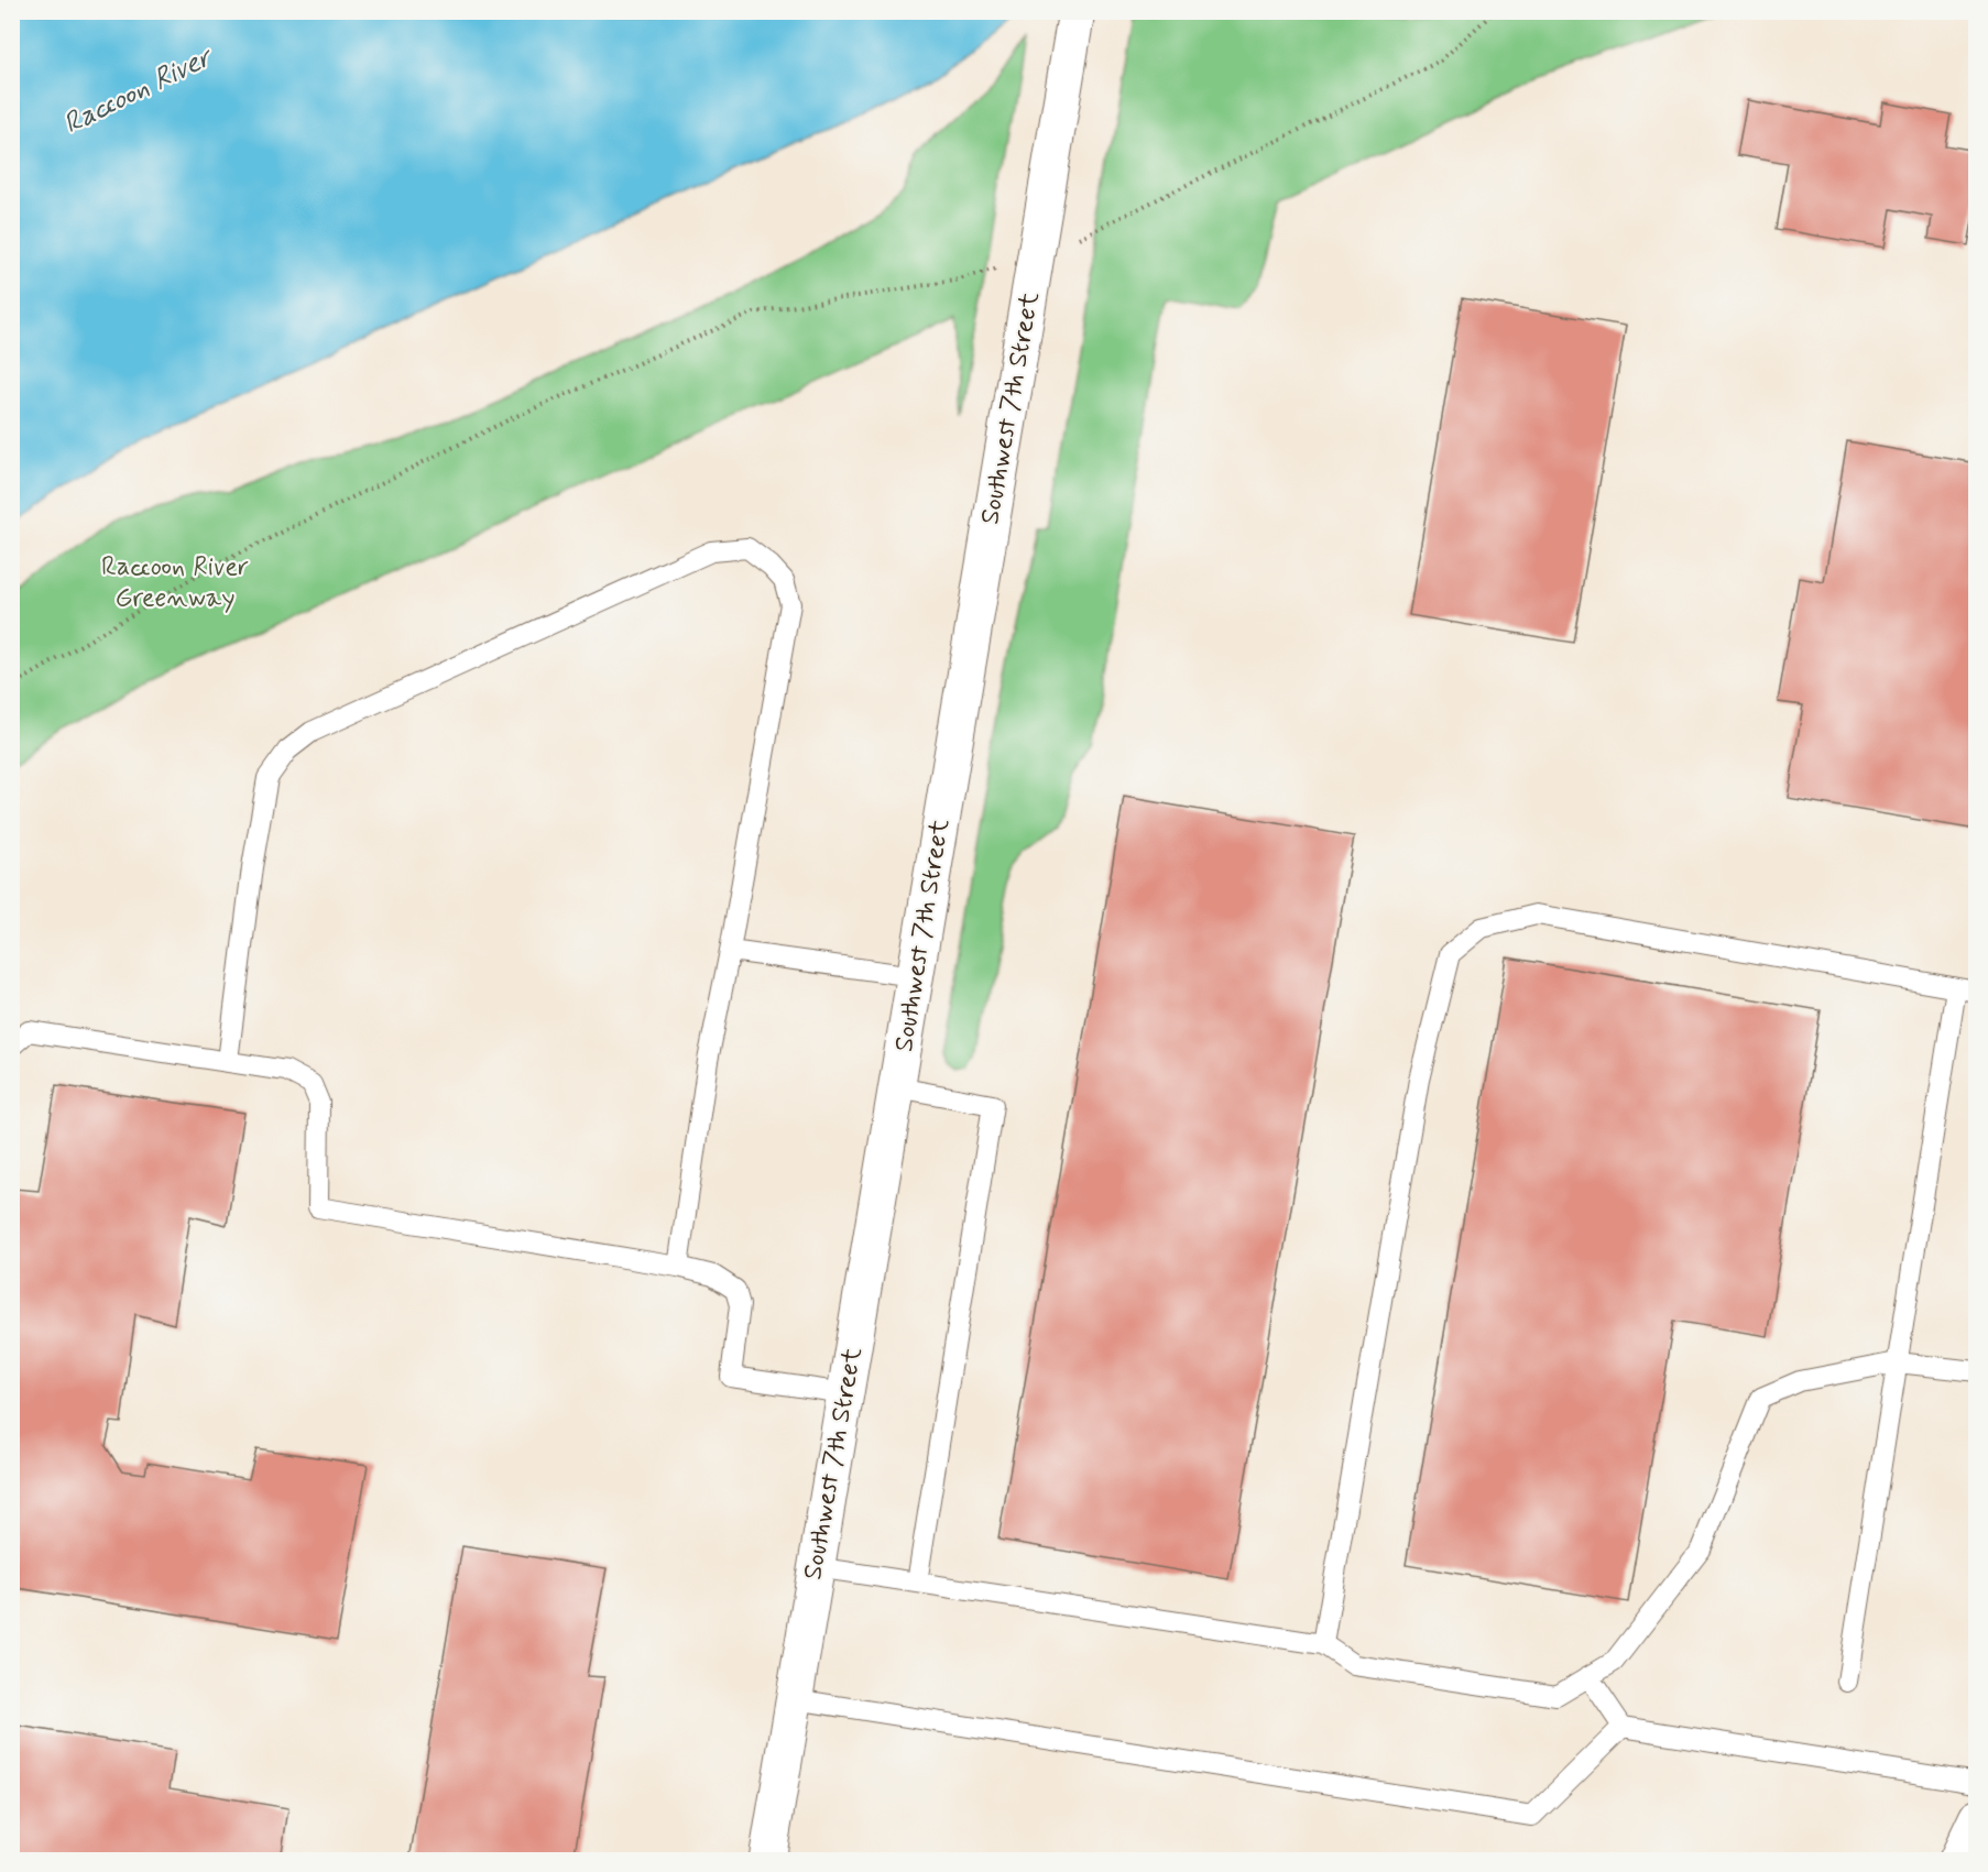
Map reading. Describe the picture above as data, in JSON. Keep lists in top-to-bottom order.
{
  "streets": {
    "main road": ["Southwest 7th Street"]
  },
  "water": ["Raccoon River"],
  "parks": ["Raccoon River Greenway"]
}
